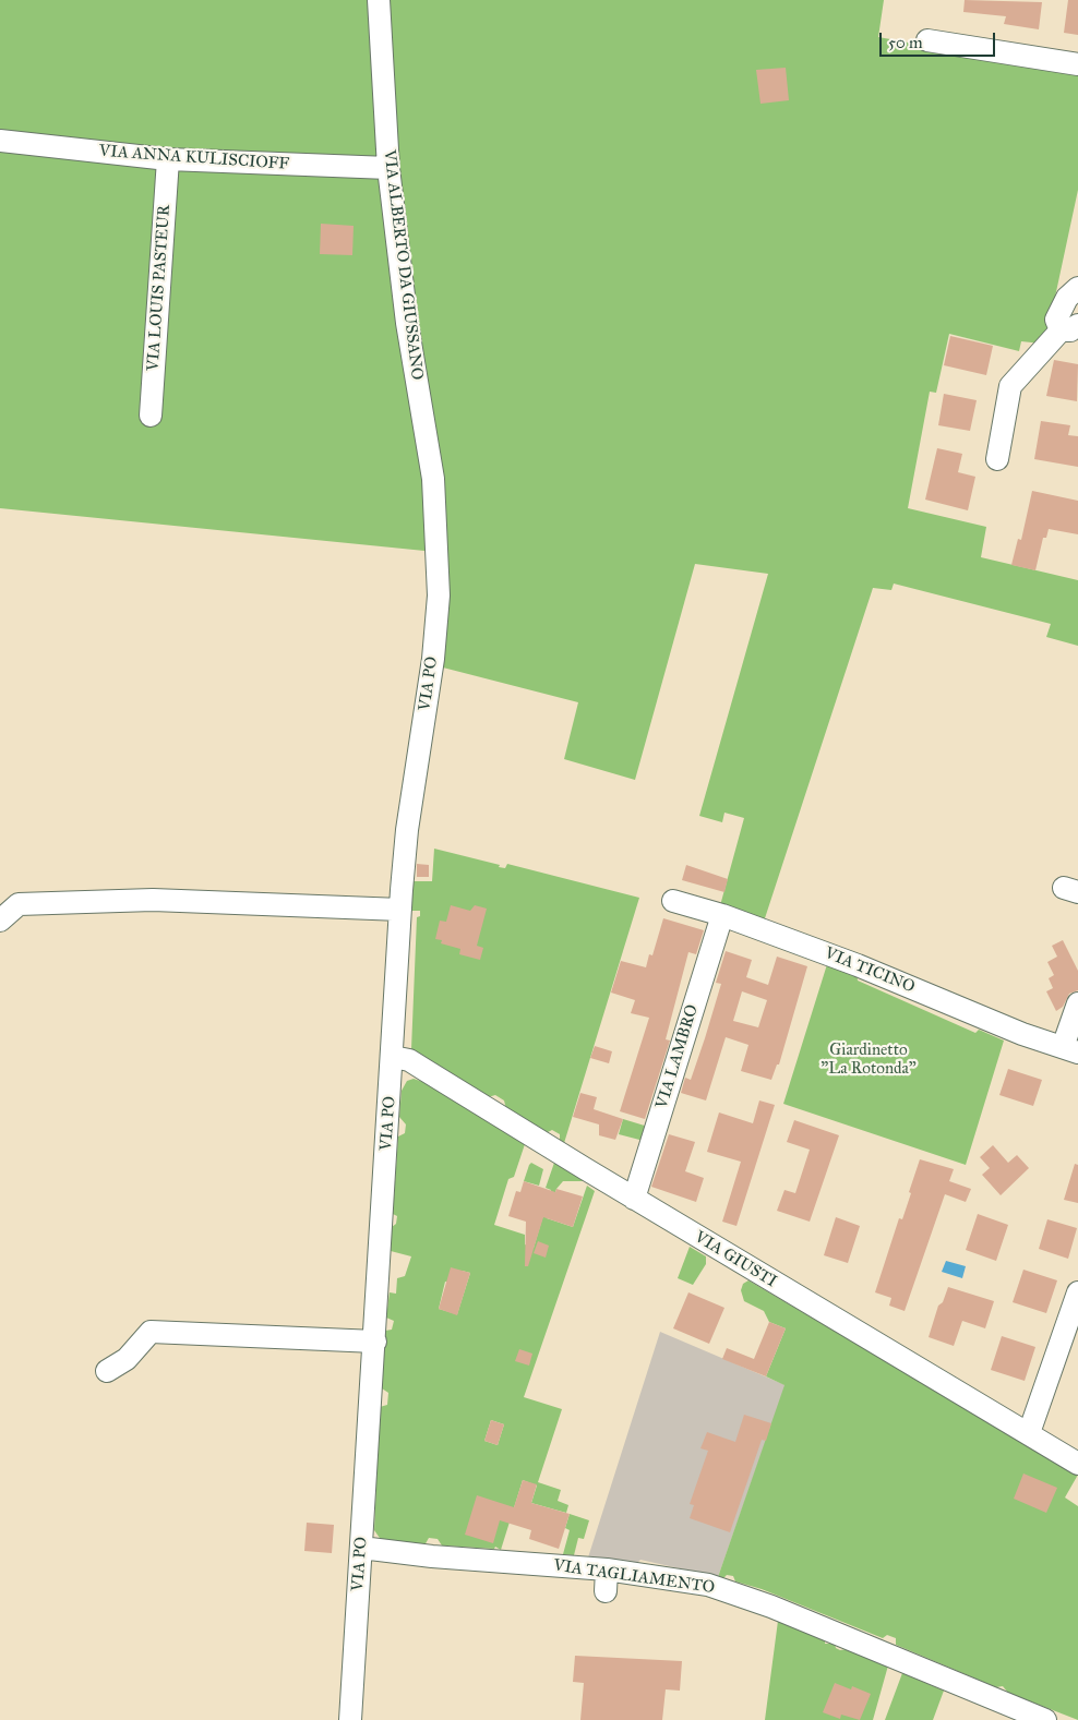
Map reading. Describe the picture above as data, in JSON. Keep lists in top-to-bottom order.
{
  "streets": {
    "street": [
      "VIA ANNA KULISCIOFF",
      "VIA ALBERTO DA GIUSSANO",
      "VIA LOUIS PASTEUR",
      "VIA PO",
      "VIA TICINO",
      "VIA LAMBRO",
      "VIA GIUSTI",
      "VIA TAGLIAMENTO"
    ]
  },
  "crossings": [
    ["VIA ANNA KULISCIOFF", "VIA ALBERTO DA GIUSSANO"],
    ["VIA ANNA KULISCIOFF", "VIA LOUIS PASTEUR"],
    ["VIA ALBERTO DA GIUSSANO", "VIA PO"],
    ["VIA PO", "VIA GIUSTI"],
    ["VIA PO", "VIA TAGLIAMENTO"],
    ["VIA TICINO", "VIA LAMBRO"],
    ["VIA LAMBRO", "VIA GIUSTI"]
  ],
  "parks": ["Giardinetto \"La Rotonda\""],
  "scale_bar": "50 m"
}
